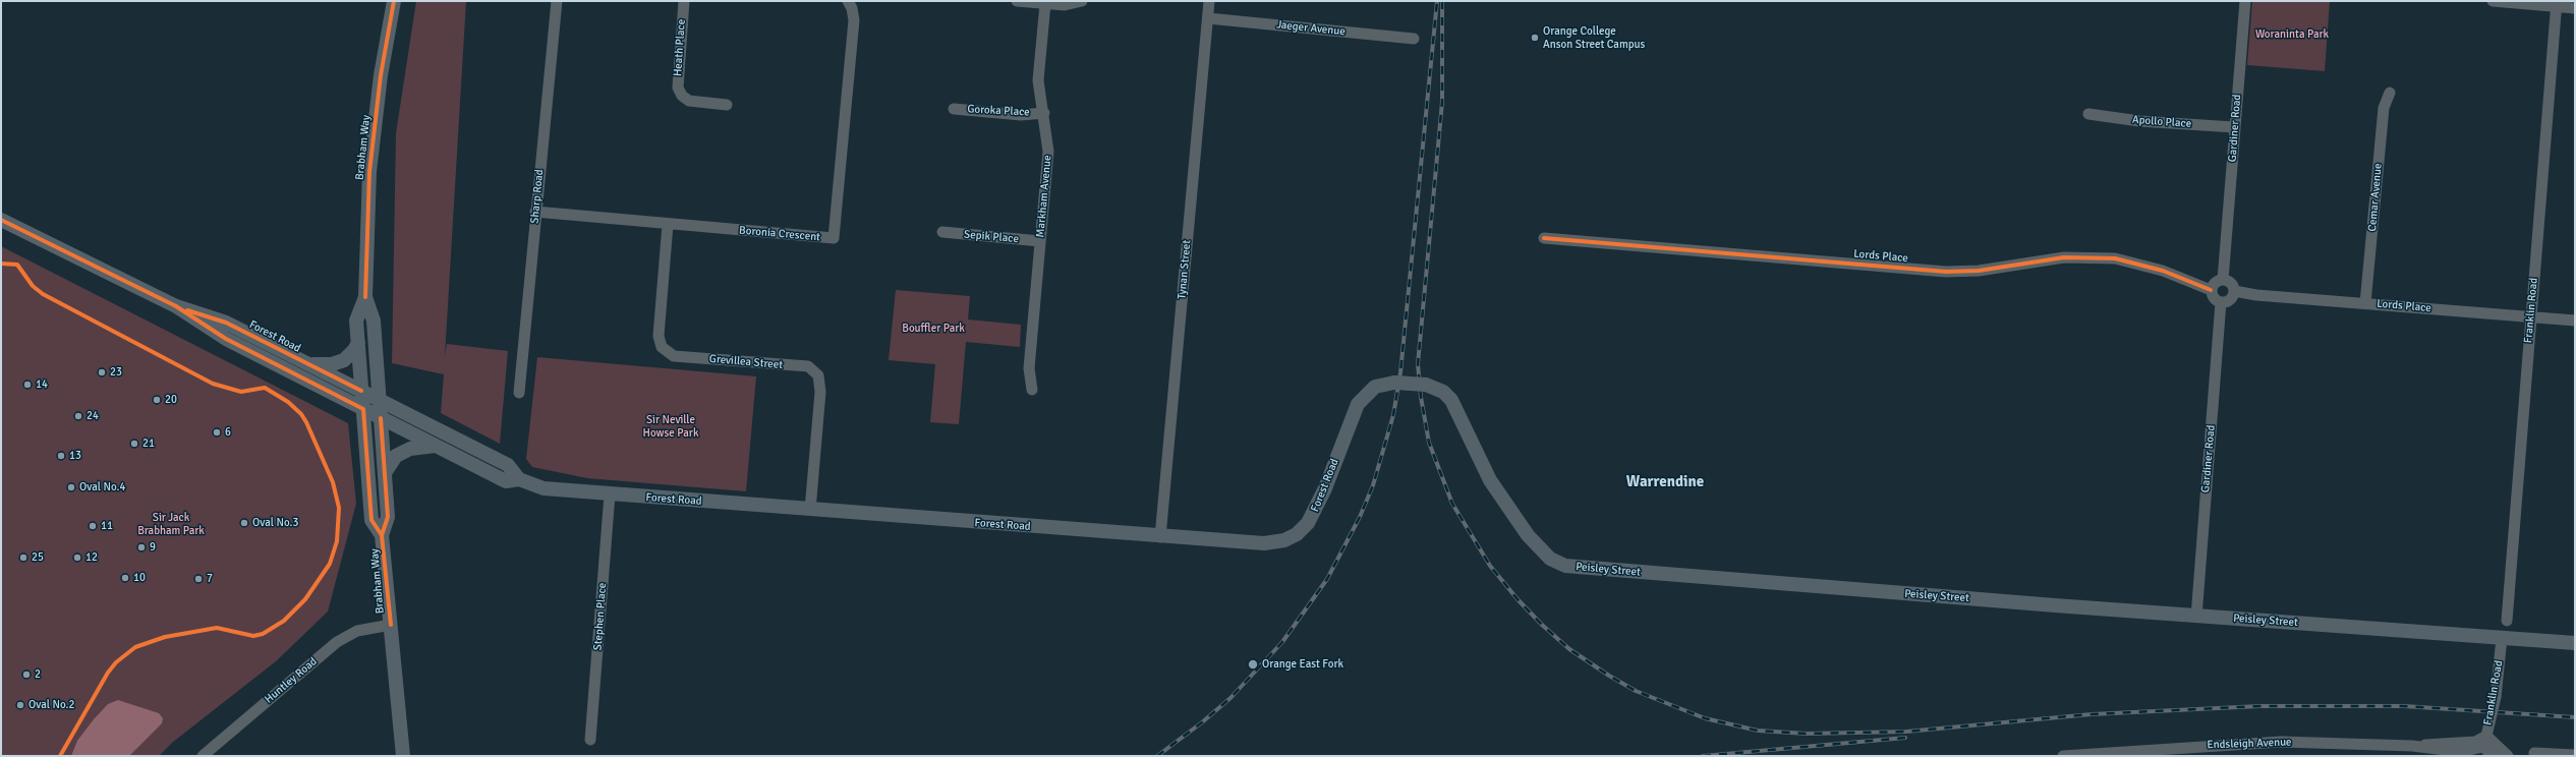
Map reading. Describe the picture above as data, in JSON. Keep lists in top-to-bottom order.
{
  "streets": {
    "main road": ["Brabham Way", "Forest Road", "Peisley Street"],
    "street": [
      "Jaeger Avenue",
      "Heath Place",
      "Goroka Place",
      "Apollo Place",
      "Gardiner Road",
      "Sharp Road",
      "Markham Avenue",
      "Cemar Avenue",
      "Boronia Crescent",
      "Sepik Place",
      "Lords Place",
      "Tynan Street",
      "Franklin Road",
      "Grevillea Street",
      "Stephen Place",
      "Huntley Road",
      "Endsleigh Avenue"
    ]
  },
  "crossings": [
    ["Jaeger Avenue", "Tynan Street"],
    ["Goroka Place", "Markham Avenue"],
    ["Apollo Place", "Gardiner Road"],
    ["Gardiner Road", "Lords Place"],
    ["Gardiner Road", "Peisley Street"],
    ["Brabham Way", "Forest Road"],
    ["Brabham Way", "Huntley Road"],
    ["Sharp Road", "Boronia Crescent"],
    ["Markham Avenue", "Sepik Place"],
    ["Cemar Avenue", "Lords Place"],
    ["Boronia Crescent", "Grevillea Street"],
    ["Lords Place", "Franklin Road"],
    ["Tynan Street", "Forest Road"],
    ["Franklin Road", "Peisley Street"],
    ["Franklin Road", "Endsleigh Avenue"],
    ["Forest Road", "Grevillea Street"],
    ["Forest Road", "Peisley Street"],
    ["Forest Road", "Stephen Place"]
  ],
  "districts": ["Warrendine"],
  "parks": [
    "Woraninta Park",
    "Bouffler Park",
    "Sir Neville Howse Park",
    "Sir Jack Brabham Park"
  ],
  "places": [
    "Orange College Anson Street Campus",
    "23",
    "14",
    "20",
    "24",
    "6",
    "21",
    "13",
    "Oval No.4",
    "Oval No.3",
    "11",
    "9",
    "25",
    "12",
    "10",
    "7",
    "Orange East Fork",
    "2",
    "Oval No.2"
  ]
}
